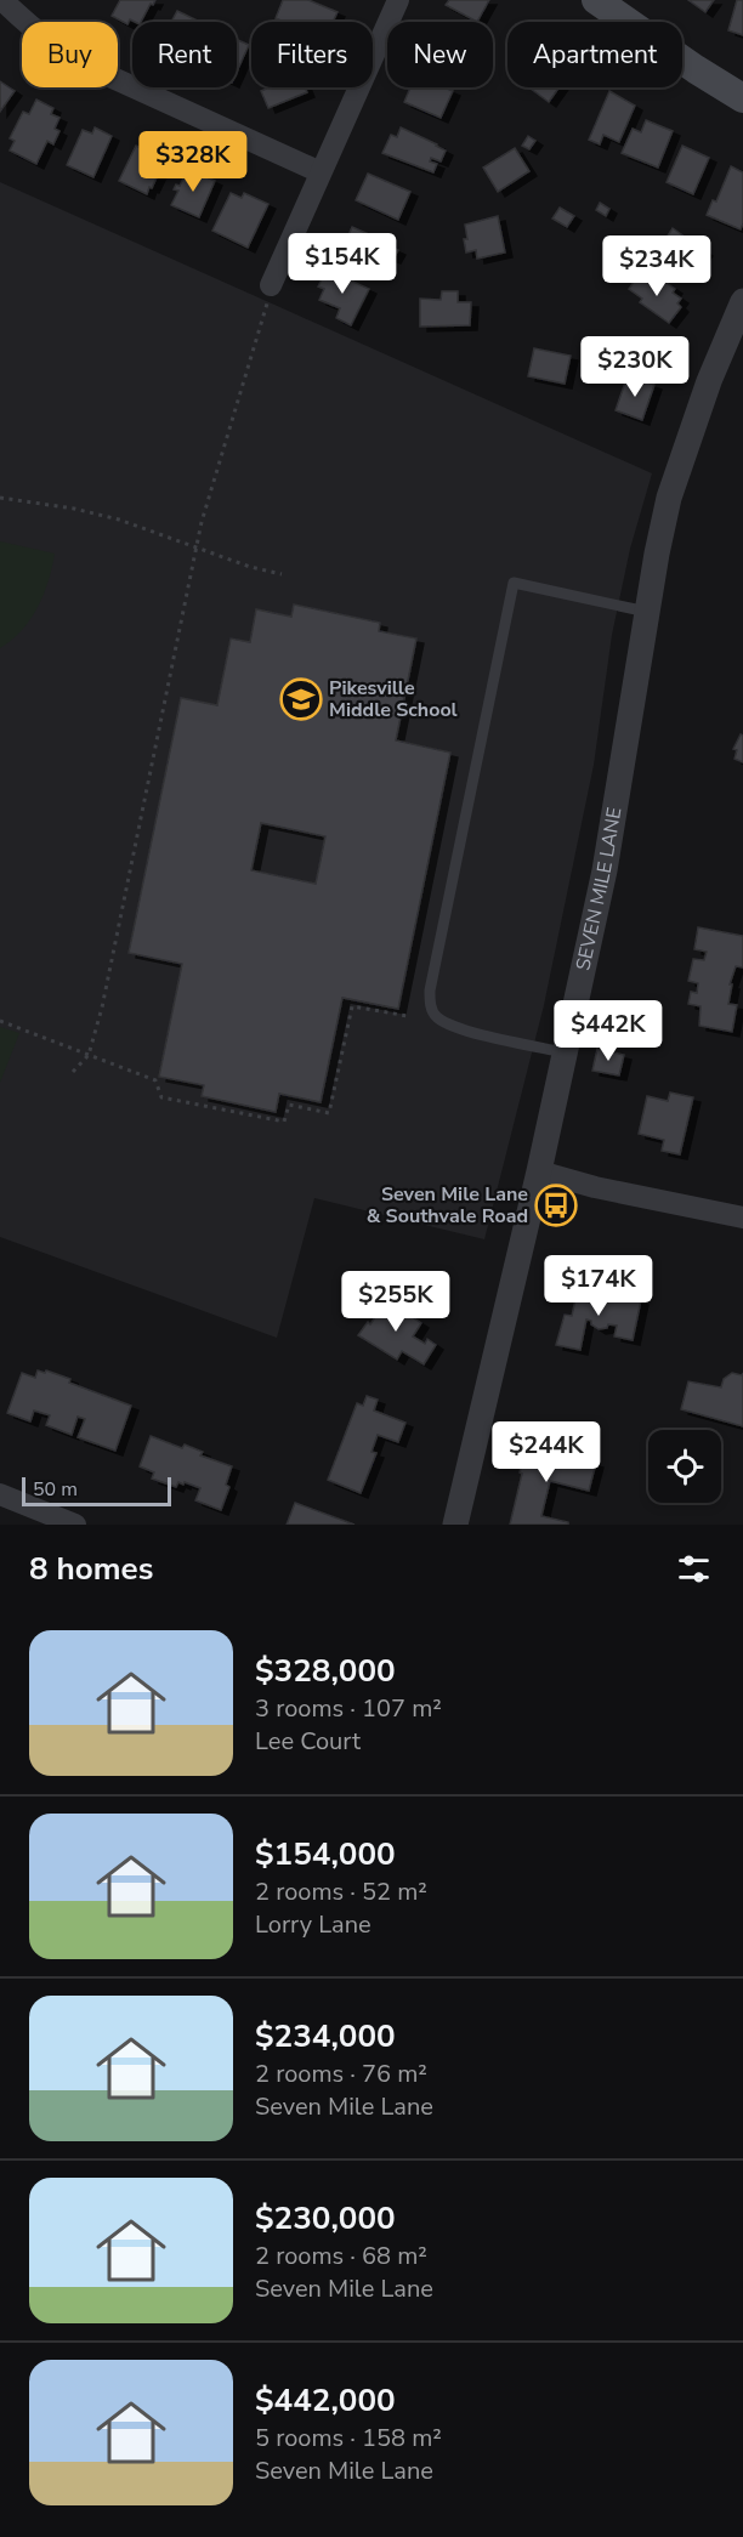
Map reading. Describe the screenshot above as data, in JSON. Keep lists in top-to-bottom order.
{
  "streets": {
    "street": ["SEVEN MILE LANE"]
  },
  "places": {
    "school or university": ["Pikesville Middle School"],
    "bus stop": ["Seven Mile Lane & Southvale Road"]
  },
  "scale_bar": "50 m",
  "page": {
    "chip": [
      "Buy",
      "Rent",
      "Filters",
      "New",
      "Apartment"
    ],
    "price": [
      "$328K",
      "$154K",
      "$234K",
      "$230K",
      "$442K",
      "$174K",
      "$255K",
      "$244K"
    ],
    "scale": "50 m",
    "heading": "8 homes",
    "list": [
      {
        "name": "$328,000",
        "note": "3 rooms · 107 m² · Lee Court"
      },
      {
        "name": "$154,000",
        "note": "2 rooms · 52 m² · Lorry Lane"
      },
      {
        "name": "$234,000",
        "note": "2 rooms · 76 m² · Seven Mile Lane"
      },
      {
        "name": "$230,000",
        "note": "2 rooms · 68 m² · Seven Mile Lane"
      },
      {
        "name": "$442,000",
        "note": "5 rooms · 158 m² · Seven Mile Lane"
      }
    ]
  }
}
